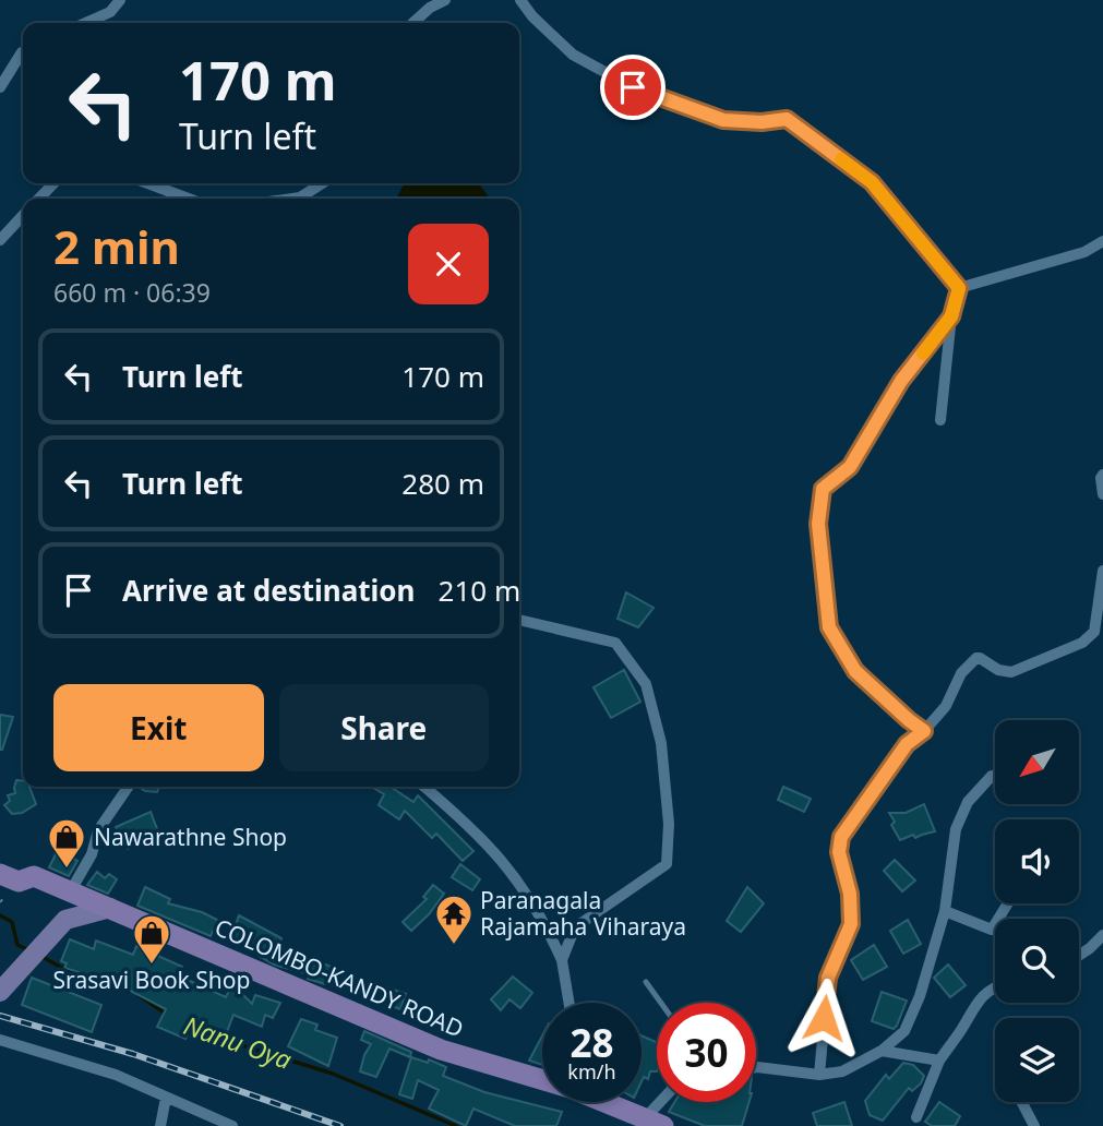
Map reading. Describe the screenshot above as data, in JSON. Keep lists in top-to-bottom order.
{
  "streets": {
    "highway": ["COLOMBO-KANDY ROAD"]
  },
  "water": ["Nanu Oya"],
  "places": {
    "shop": ["Nawarathne Shop", "Srasavi Book Shop"],
    "temple": ["Paranagala Rajamaha Viharaya"]
  },
  "north": "bottom left",
  "page": {
    "turn": ["170 m", "Turn left"],
    "heading": ["2 min", "660 m · 06:39"],
    "list": [
      {
        "name": "Turn left",
        "value": "170 m"
      },
      {
        "name": "Turn left",
        "value": "280 m"
      },
      {
        "name": "Arrive at destination",
        "value": "210 m"
      }
    ],
    "buttons": ["Exit", "Share"],
    "speed": "28 km/h",
    "limit": "30"
  }
}
